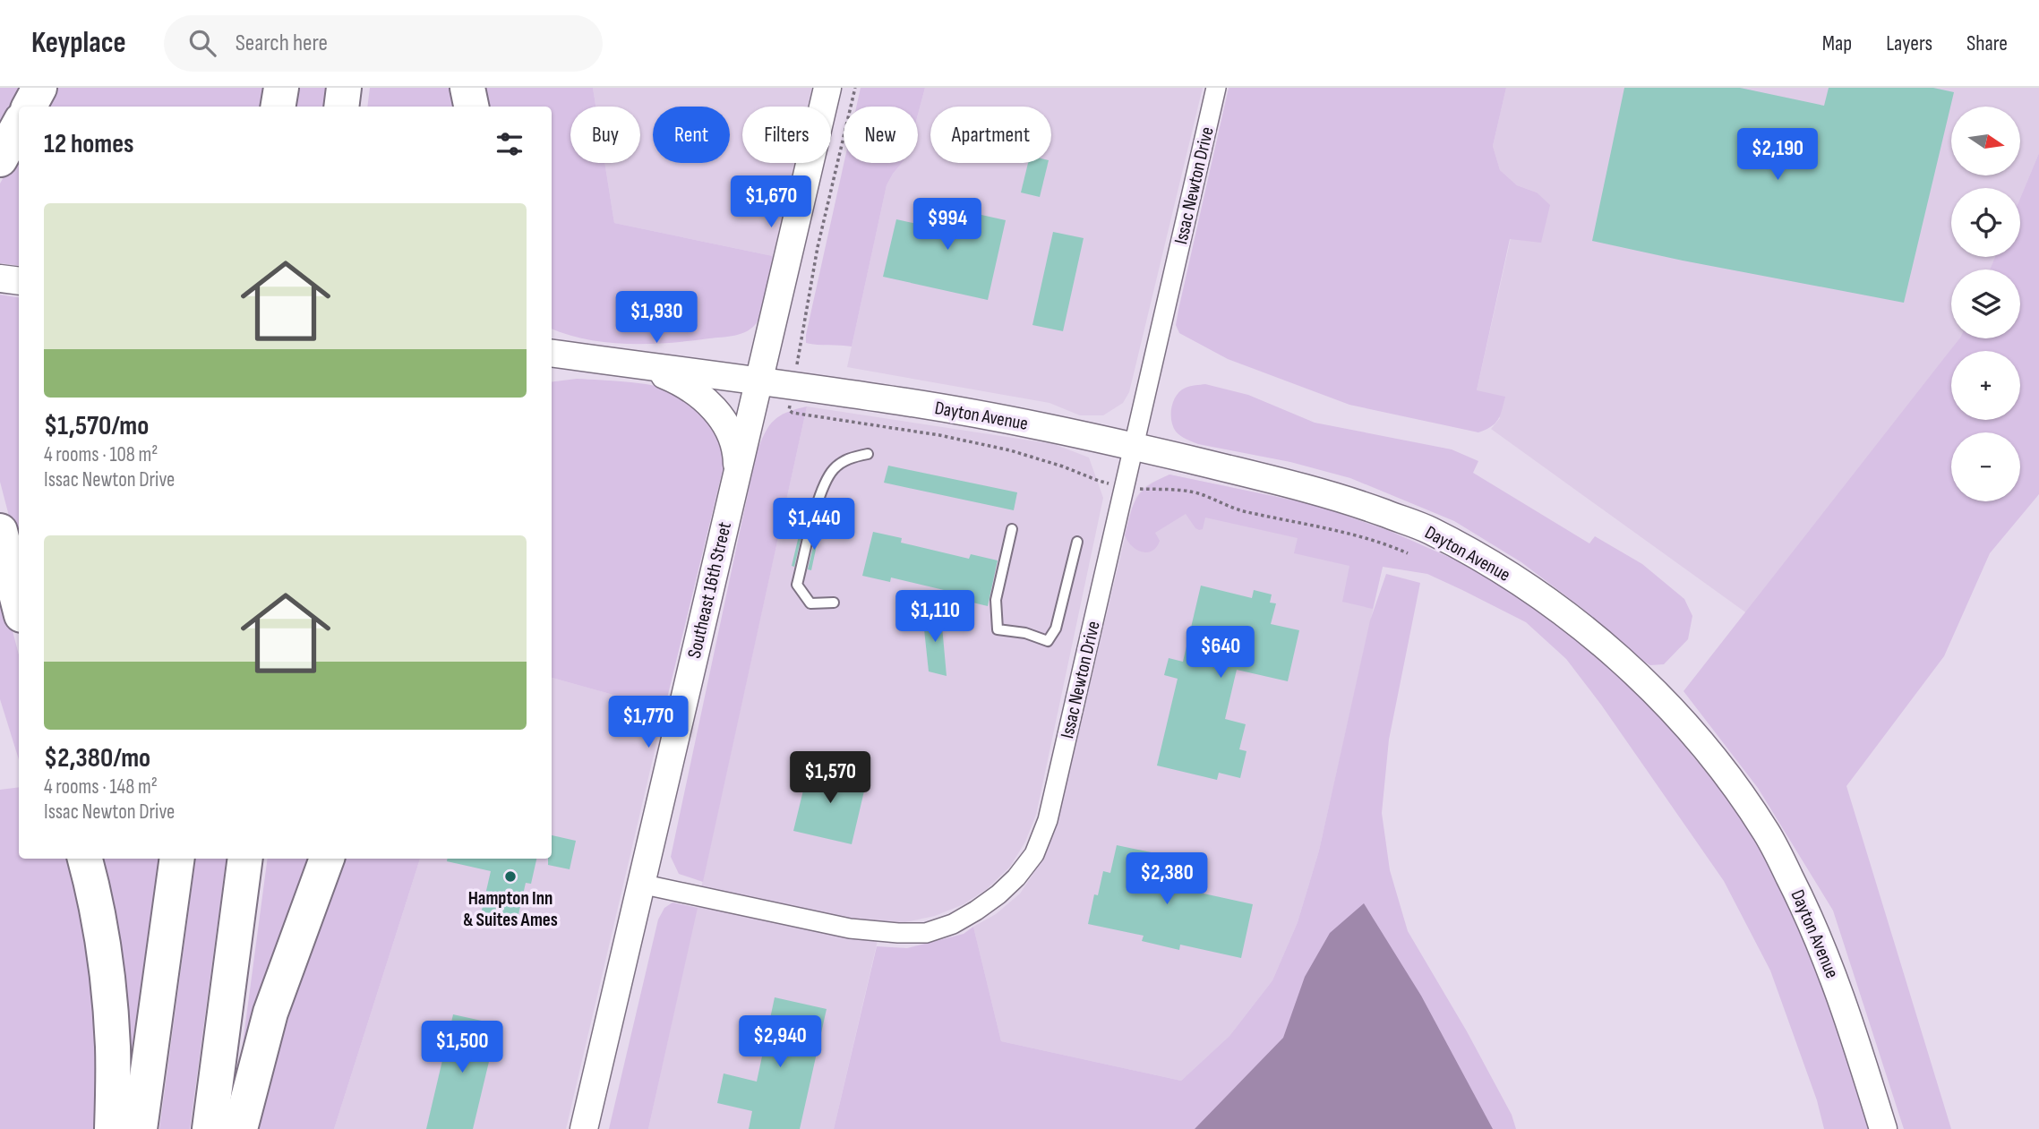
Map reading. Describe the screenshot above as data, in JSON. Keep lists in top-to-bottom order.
{
  "streets": {
    "main road": ["Dayton Avenue", "Southeast 16th Street"],
    "street": ["Issac Newton Drive"]
  },
  "crossings": [
    ["Issac Newton Drive", "Dayton Avenue"],
    ["Issac Newton Drive", "Southeast 16th Street"],
    ["Dayton Avenue", "Southeast 16th Street"]
  ],
  "places": ["Hampton Inn & Suites Ames"],
  "north": "right",
  "page": {
    "header": "Keyplace",
    "search": "Search here",
    "nav": ["Map", "Layers", "Share"],
    "map_buttons": ["+", "−"],
    "chip": [
      "Buy",
      "Rent",
      "Filters",
      "New",
      "Apartment"
    ],
    "heading": "12 homes",
    "price": [
      "$2,190",
      "$1,670",
      "$994",
      "$1,930",
      "$1,440",
      "$1,110",
      "$640",
      "$1,770",
      "$1,570",
      "$2,380",
      "$2,940",
      "$1,500"
    ],
    "list": [
      {
        "name": "$1,570/mo",
        "note": "4 rooms · 108 m² · Issac Newton Drive"
      },
      {
        "name": "$2,380/mo",
        "note": "4 rooms · 148 m² · Issac Newton Drive"
      }
    ]
  }
}
